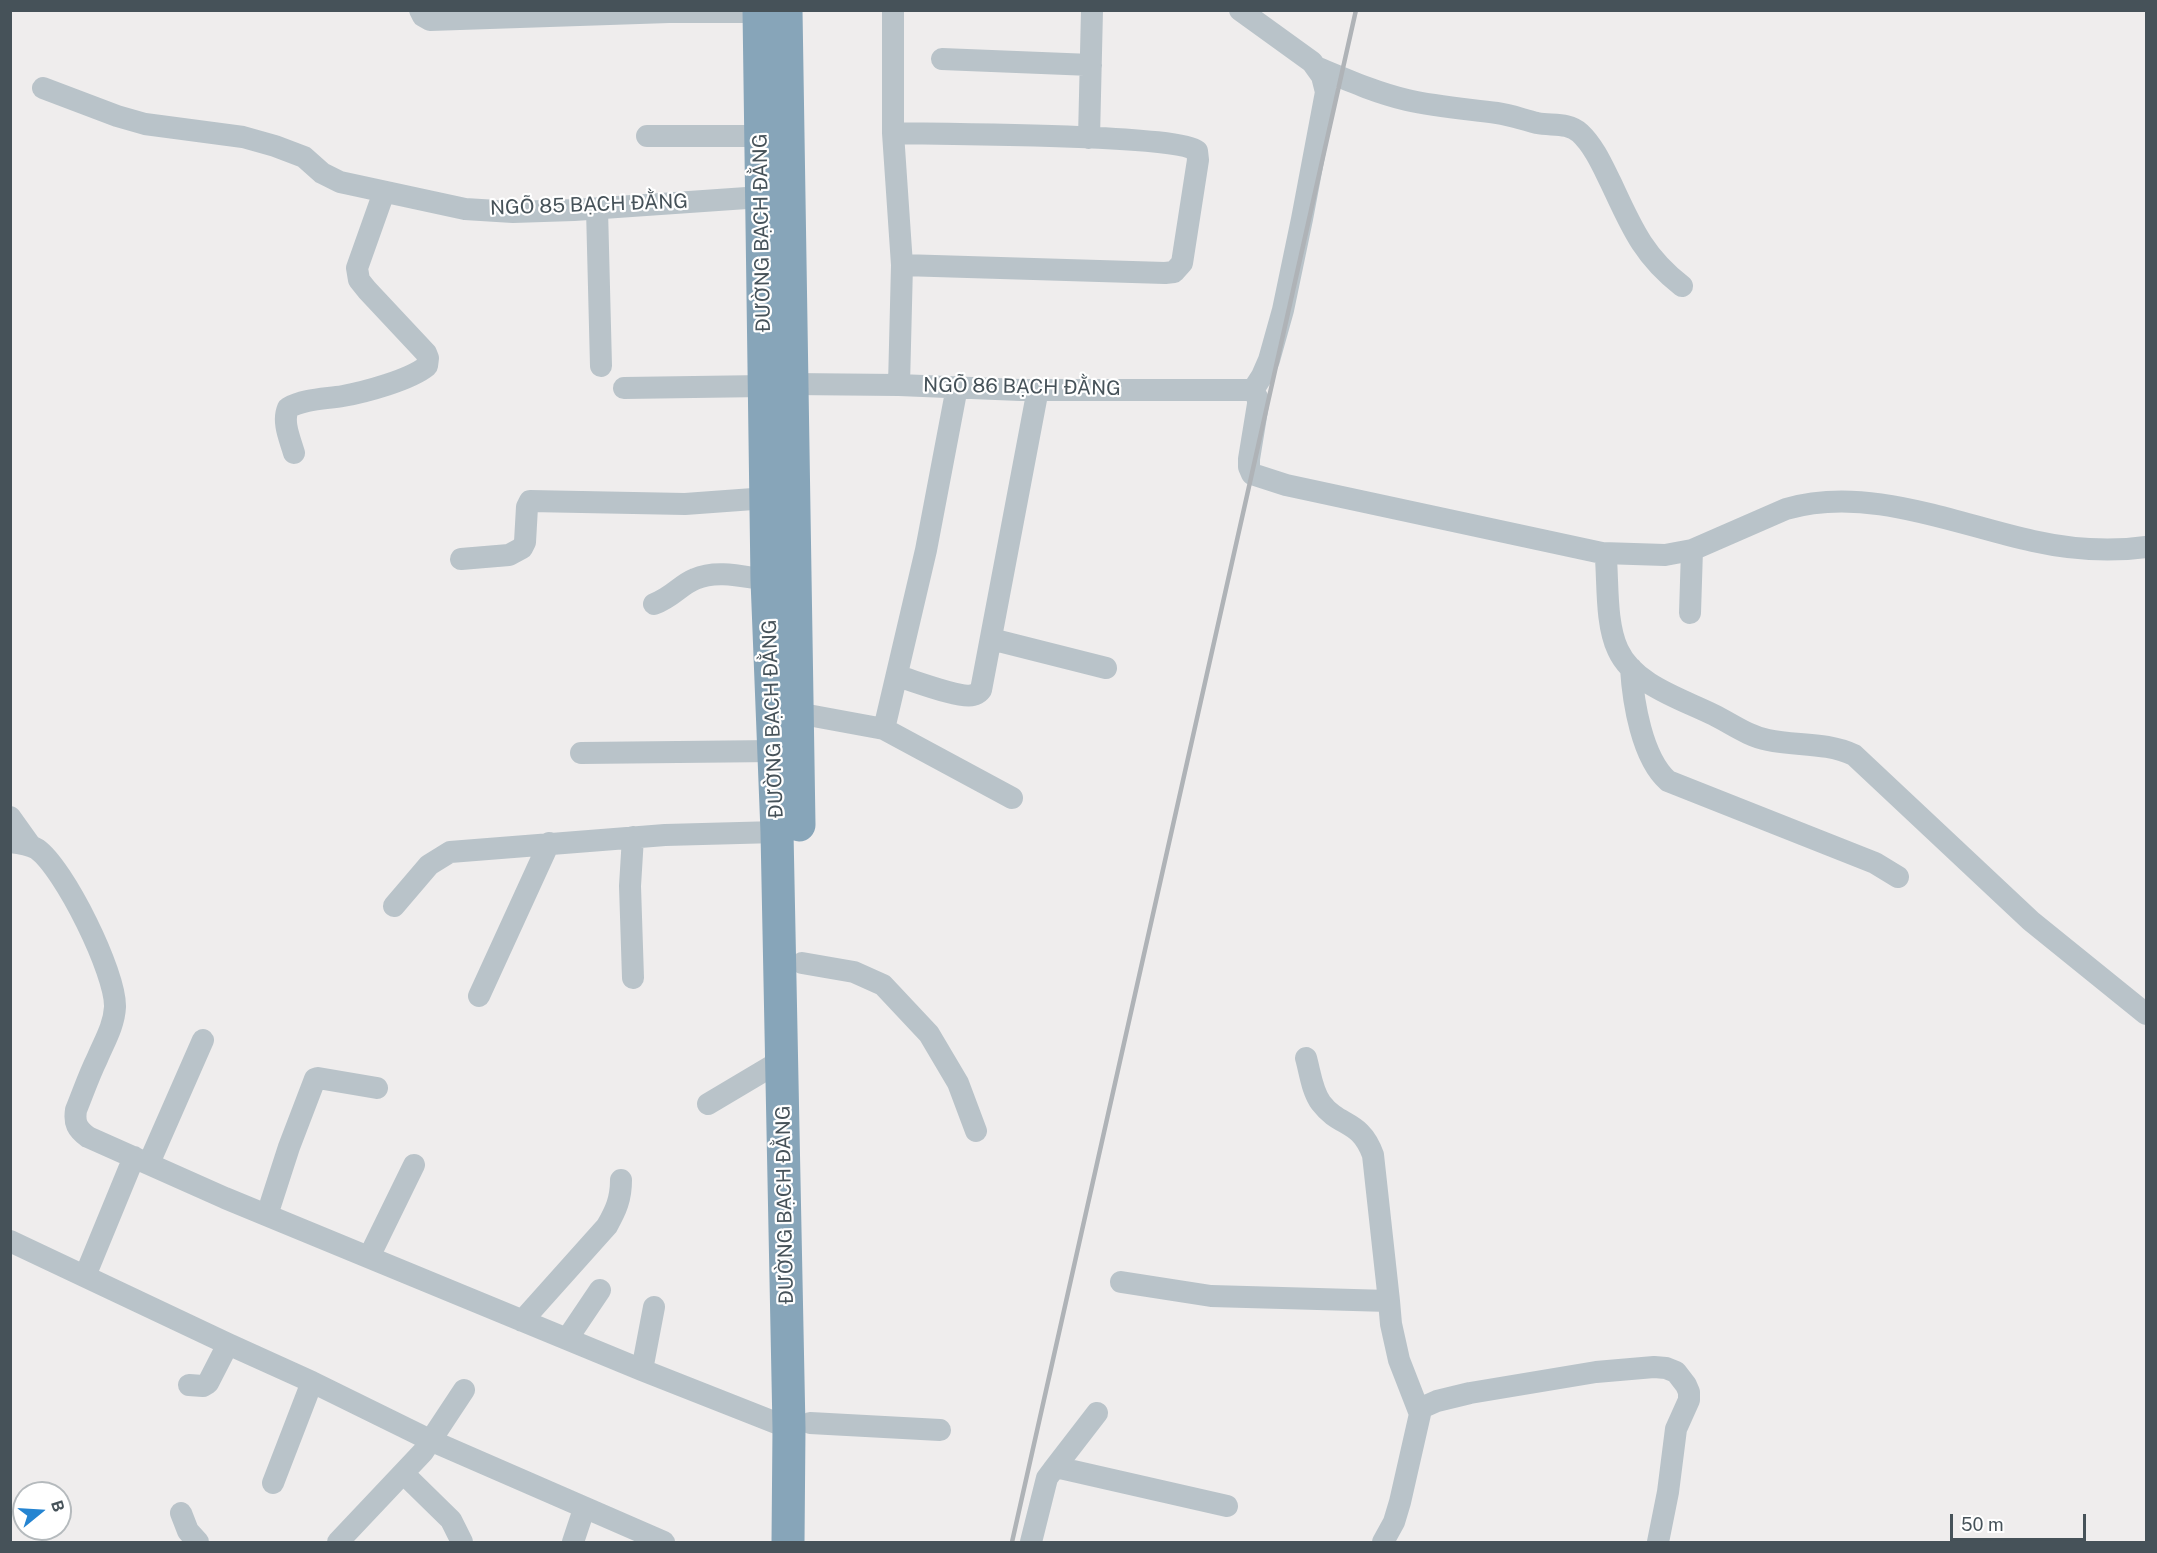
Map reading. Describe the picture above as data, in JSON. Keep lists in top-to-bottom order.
{
  "streets": {
    "highway": ["ĐƯỜNG BẠCH ĐẰNG"],
    "street": ["NGÕ 85 BẠCH ĐẰNG", "NGÕ 86 BẠCH ĐẰNG"]
  },
  "crossings": [
    ["NGÕ 85 BẠCH ĐẰNG", "ĐƯỜNG BẠCH ĐẰNG"],
    ["ĐƯỜNG BẠCH ĐẰNG", "NGÕ 86 BẠCH ĐẰNG"]
  ],
  "scale_bar": "50 m",
  "north": "right"
}
